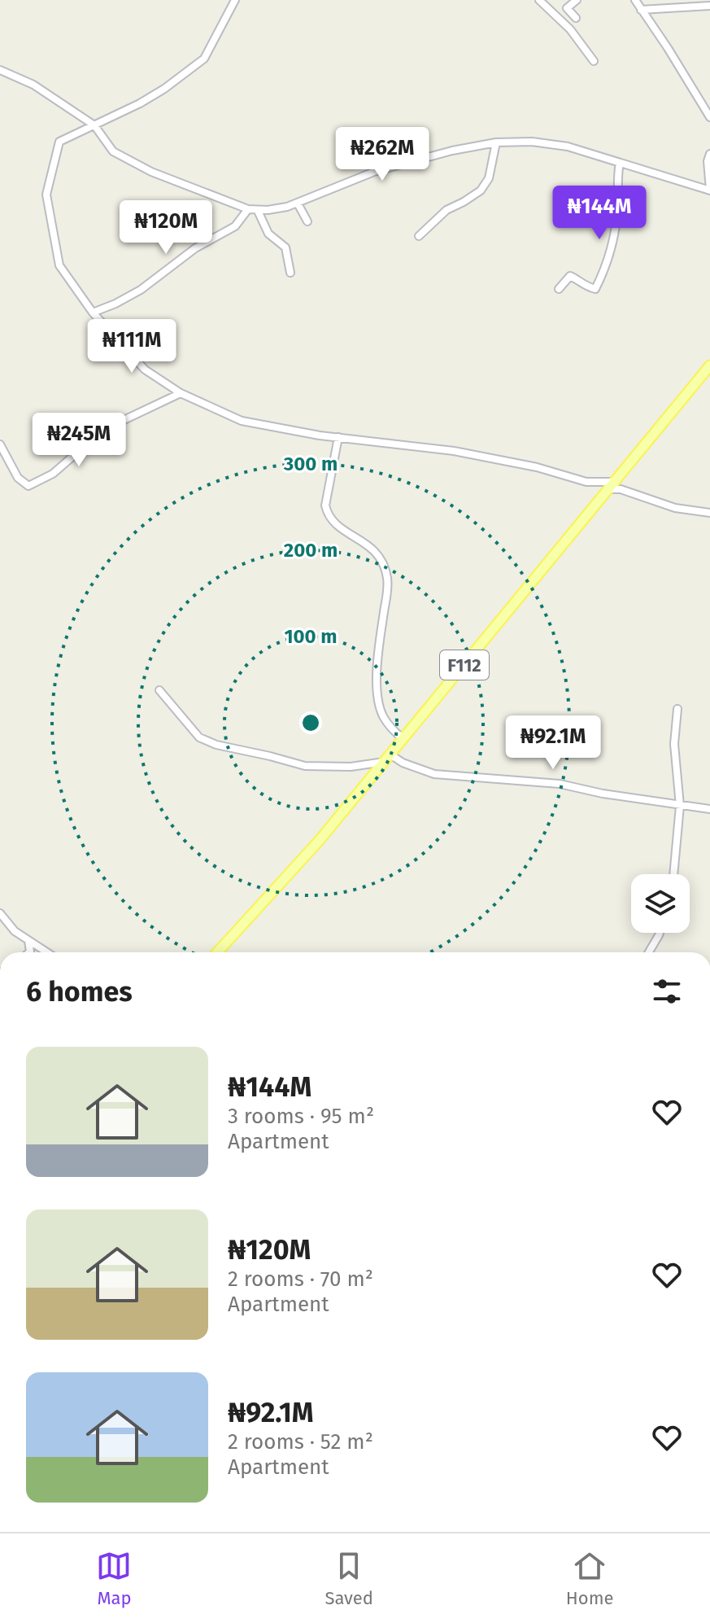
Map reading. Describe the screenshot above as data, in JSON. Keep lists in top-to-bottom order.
{
  "streets": {
    "main road": ["F112"]
  },
  "page": {
    "price": [
      "₦262M",
      "₦144M",
      "₦120M",
      "₦111M",
      "₦245M",
      "₦92.1M"
    ],
    "heading": "6 homes",
    "list": [
      {
        "name": "₦144M",
        "note": "3 rooms · 95 m² · Apartment"
      },
      {
        "name": "₦120M",
        "note": "2 rooms · 70 m² · Apartment"
      },
      {
        "name": "₦92.1M",
        "note": "2 rooms · 52 m² · Apartment"
      }
    ],
    "tabs": ["Map", "Saved", "Home"]
  },
  "rings": ["300 m", "200 m", "100 m"]
}
